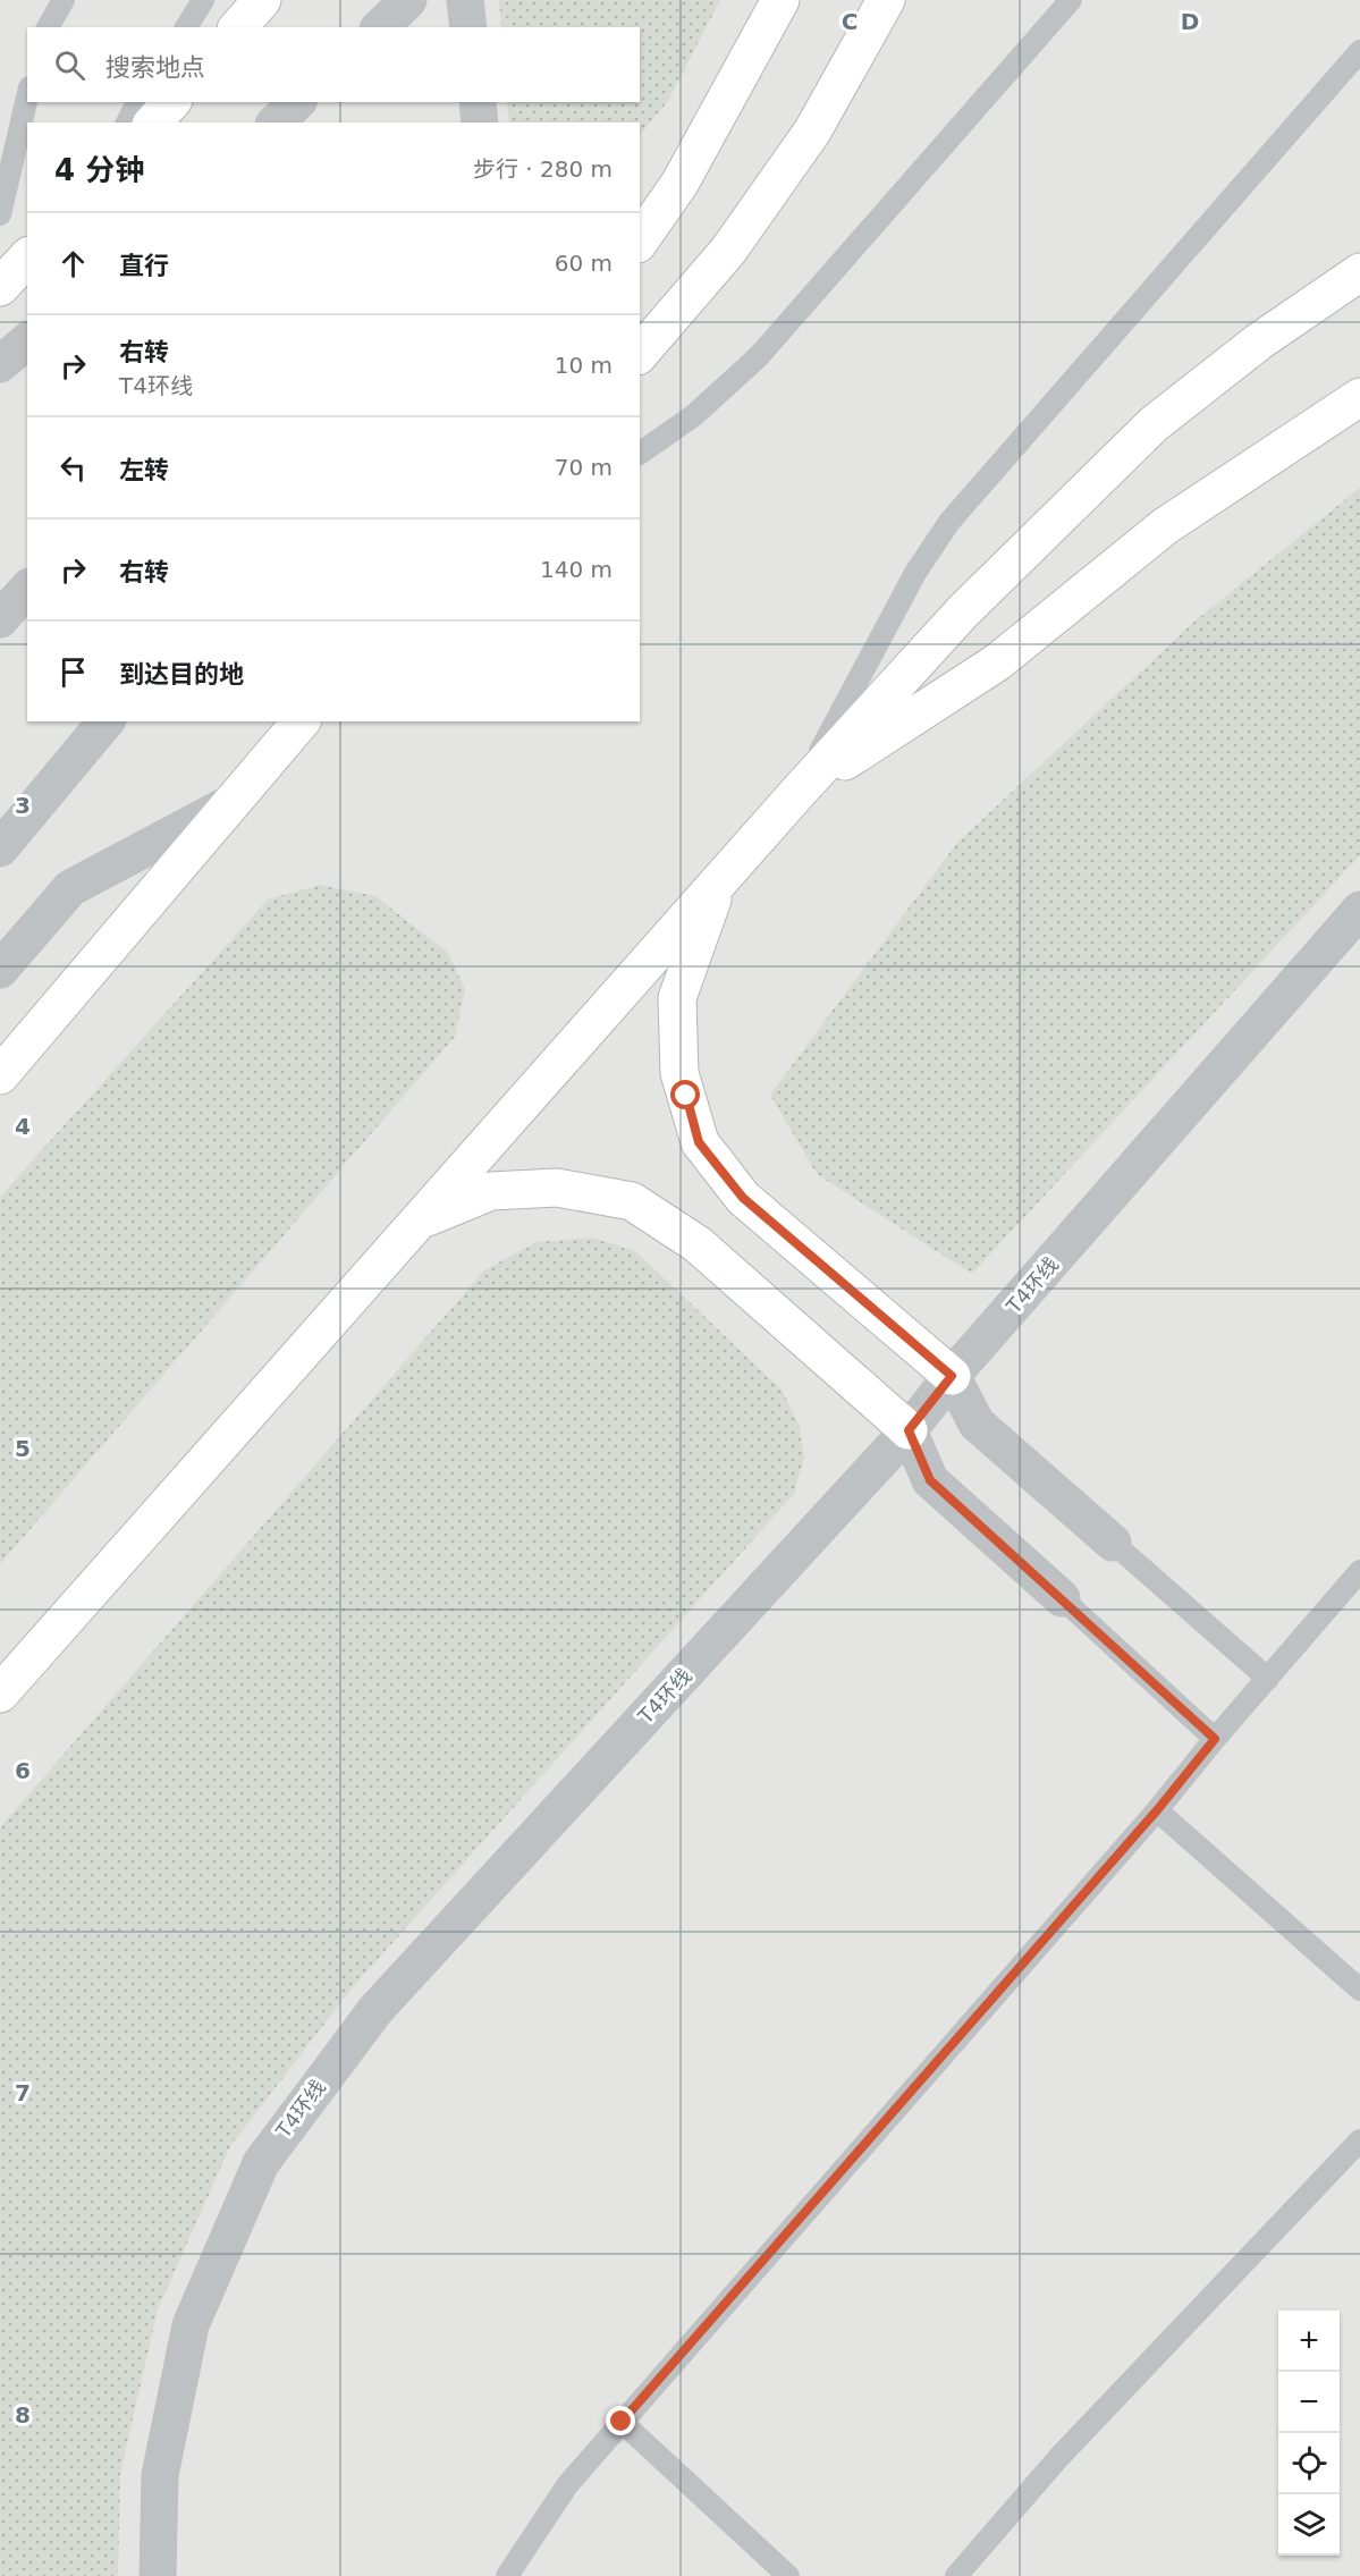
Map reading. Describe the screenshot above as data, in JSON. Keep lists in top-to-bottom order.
{
  "streets": {
    "street": ["T4环线"]
  },
  "page": {
    "search": "搜索地点",
    "heading": ["4 分钟", "步行 · 280 m"],
    "list": [
      ["直行", "60 m"],
      ["右转", "T4环线", "10 m"],
      ["左转", "70 m"],
      ["右转", "140 m"],
      "到达目的地"
    ],
    "map_buttons": ["+", "−"]
  },
  "grid": {
    "columns": ["C", "D"],
    "rows": [
      "3",
      "4",
      "5",
      "6",
      "7",
      "8"
    ]
  }
}
